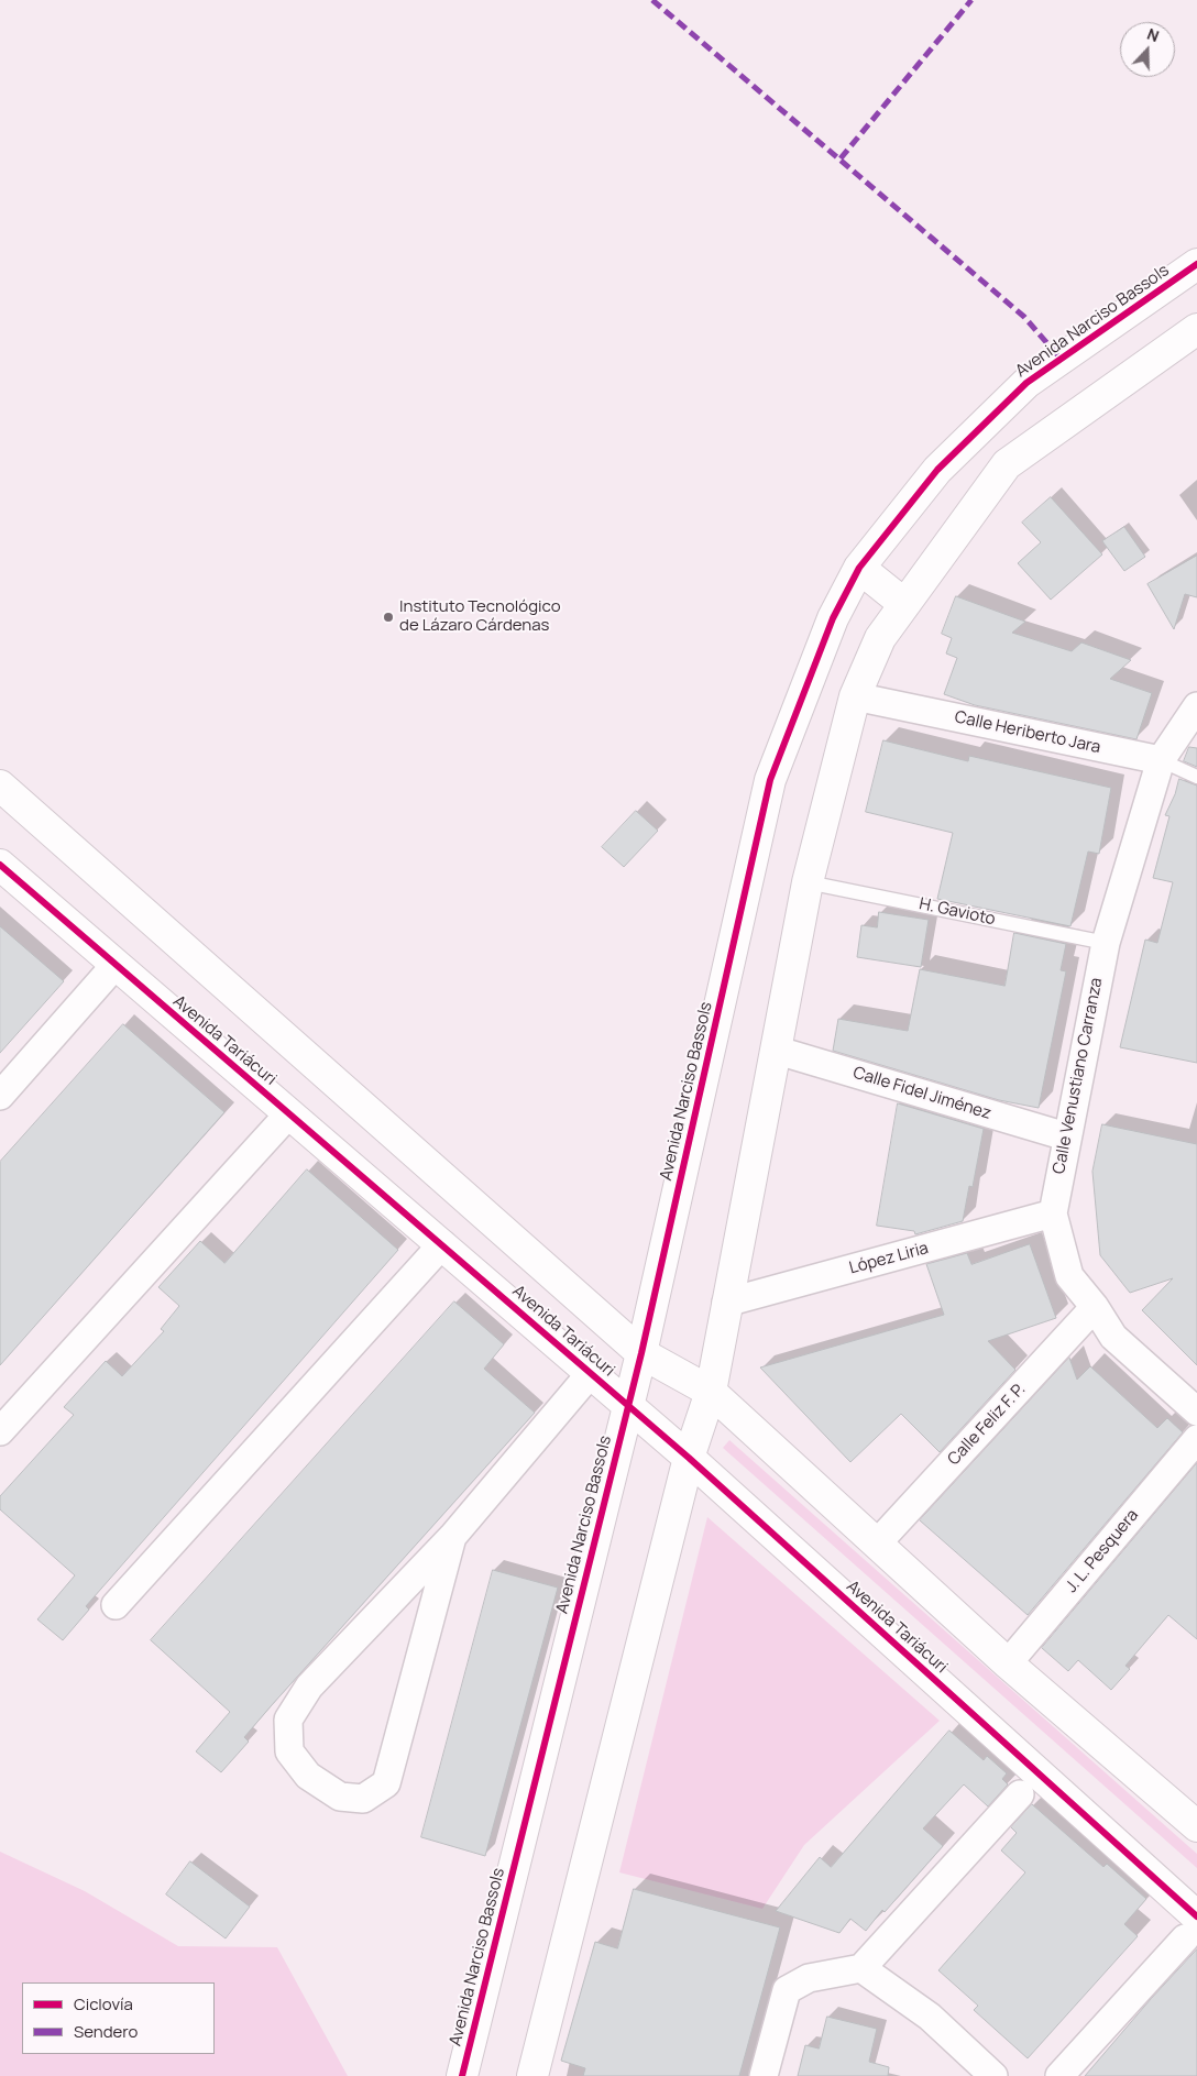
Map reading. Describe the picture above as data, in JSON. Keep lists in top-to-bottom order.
{
  "streets": {
    "street": [
      "Avenida Narciso Bassols",
      "Calle Heriberto Jara",
      "Avenida Tariácuri",
      "Calle Venustiano Carranza",
      "Calle Fidel Jiménez",
      "López Liria",
      "Calle Feliz F. P.",
      "J. L. Pesquera"
    ],
    "lane": ["H. Gavioto"]
  },
  "crossings": [
    ["Avenida Narciso Bassols", "Avenida Tariácuri"],
    ["Calle Heriberto Jara", "Calle Venustiano Carranza"],
    ["H. Gavioto", "Calle Venustiano Carranza"],
    ["Avenida Tariácuri", "Calle Feliz F. P."],
    ["Avenida Tariácuri", "J. L. Pesquera"],
    ["Calle Venustiano Carranza", "Calle Fidel Jiménez"],
    ["Calle Venustiano Carranza", "López Liria"],
    ["Calle Venustiano Carranza", "Calle Feliz F. P."]
  ],
  "places": ["Instituto Tecnológico de Lázaro Cárdenas"],
  "legend": ["Ciclovía", "Sendero"],
  "north": "top"
}
